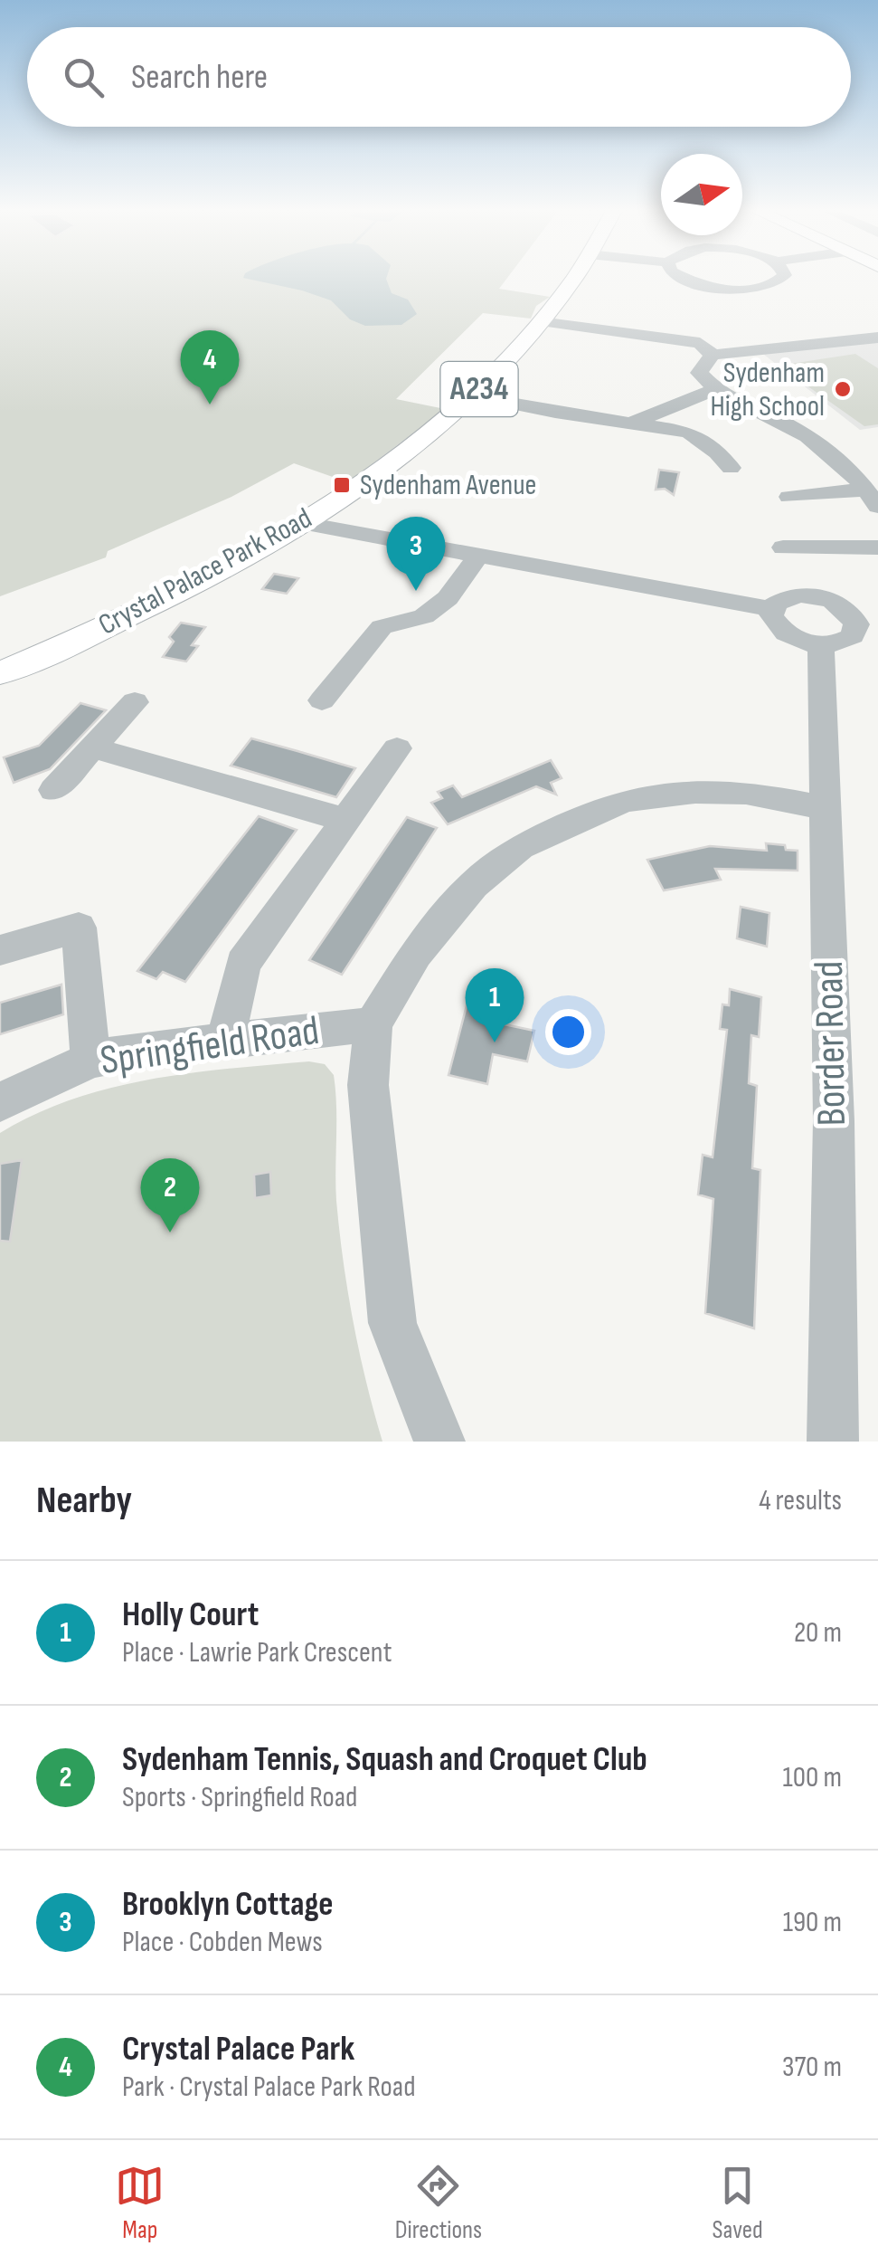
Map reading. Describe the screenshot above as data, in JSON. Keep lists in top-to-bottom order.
{
  "streets": {
    "main road": ["A234", "Crystal Palace Park Road"],
    "street": ["Border Road", "Springfield Road"]
  },
  "places": {
    "other": ["Sydenham High School"],
    "transit": ["Sydenham Avenue"]
  },
  "north": "right",
  "page": {
    "search": "Search here",
    "pins": [
      "4",
      "3",
      "1",
      "2"
    ],
    "heading": ["Nearby", "4 results"],
    "list": [
      {
        "mark": "1",
        "name": "Holly Court",
        "note": "Place · Lawrie Park Crescent",
        "value": "20 m"
      },
      {
        "mark": "2",
        "name": "Sydenham Tennis, Squash and Croquet Club",
        "note": "Sports · Springfield Road",
        "value": "100 m"
      },
      {
        "mark": "3",
        "name": "Brooklyn Cottage",
        "note": "Place · Cobden Mews",
        "value": "190 m"
      },
      {
        "mark": "4",
        "name": "Crystal Palace Park",
        "note": "Park · Crystal Palace Park Road",
        "value": "370 m"
      }
    ],
    "nav": ["Map", "Directions", "Saved"]
  }
}
